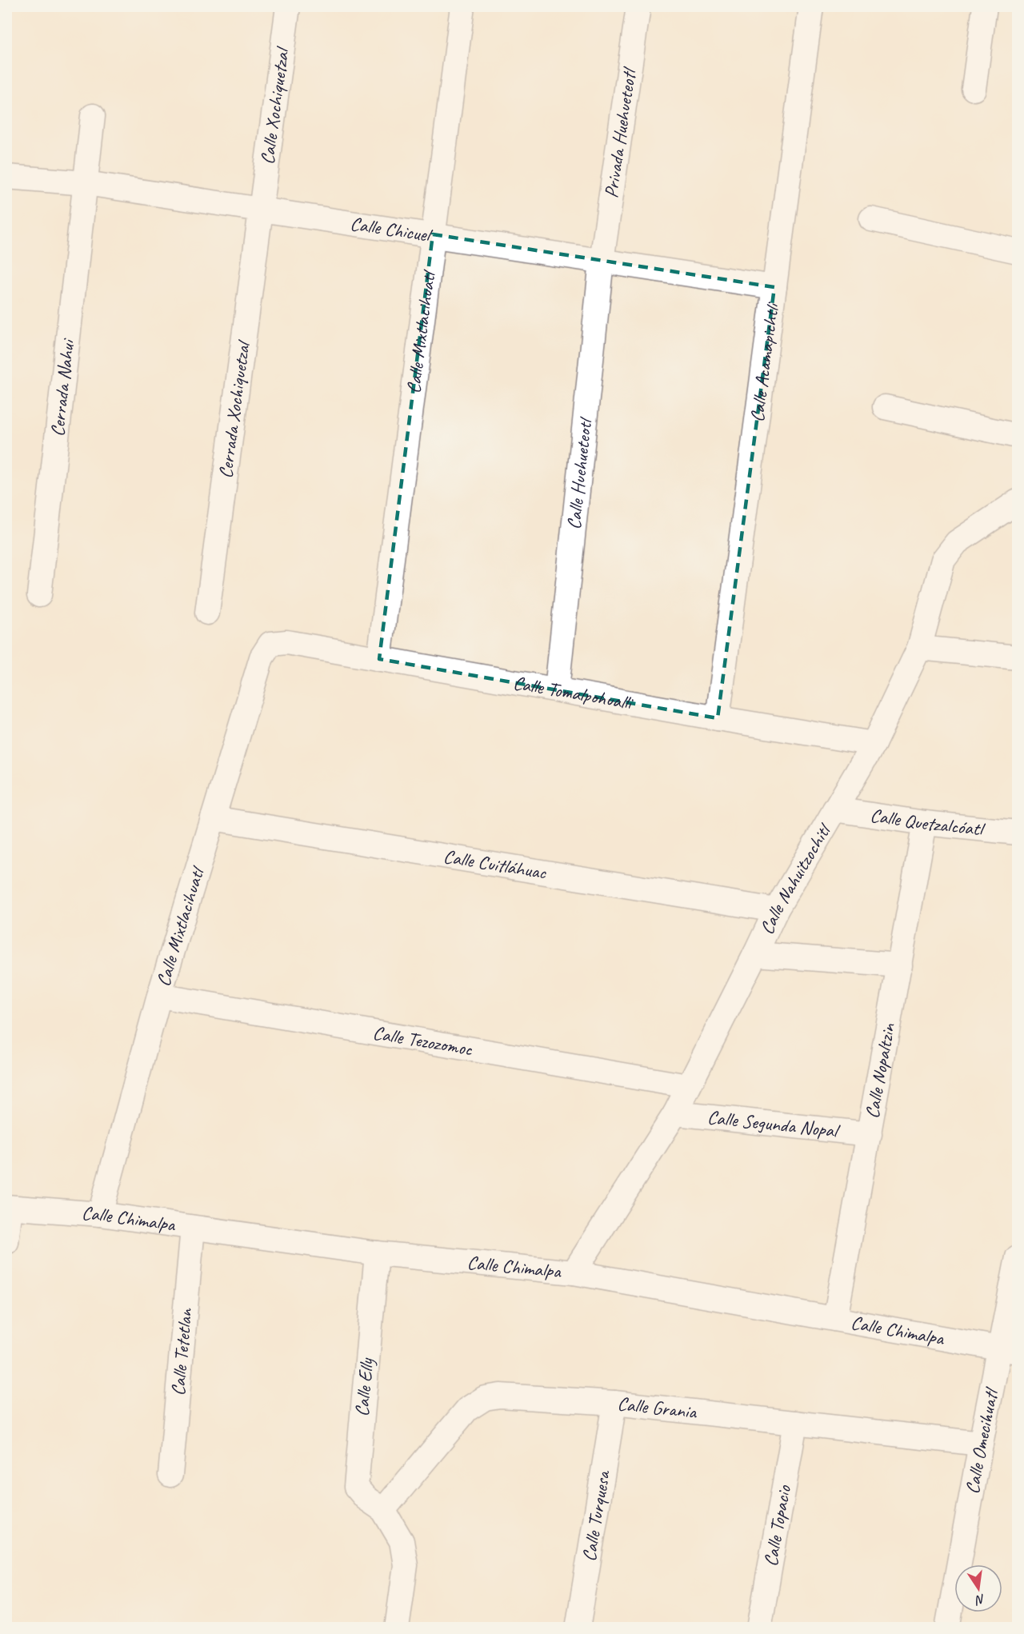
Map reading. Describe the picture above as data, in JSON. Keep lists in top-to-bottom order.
{
  "streets": {
    "street": [
      "Calle Xochiquetzal",
      "Privada Huehueteotl",
      "Calle Chicuel",
      "Calle Mixtlacihuatl",
      "Calle Acamapichtli",
      "Cerrada Nahui",
      "Cerrada Xochiquetzal",
      "Calle Huehueteotl",
      "Calle Tomalpohualli",
      "Calle Quetzalcóatl",
      "Calle Cuitláhuac",
      "Calle Nahuitzochitl",
      "Calle Tezozomoc",
      "Calle Nopaltzin",
      "Calle Segunda Nopal",
      "Calle Chimalpa",
      "Calle Tetetlan",
      "Calle Elly",
      "Calle Grania",
      "Calle Omecihuatl",
      "Calle Turquesa",
      "Calle Topacio"
    ]
  },
  "crossings": [
    ["Calle Xochiquetzal", "Calle Chicuel"],
    ["Calle Xochiquetzal", "Cerrada Xochiquetzal"],
    ["Privada Huehueteotl", "Calle Chicuel"],
    ["Privada Huehueteotl", "Calle Huehueteotl"],
    ["Calle Chicuel", "Calle Mixtlacihuatl"],
    ["Calle Chicuel", "Calle Acamapichtli"],
    ["Calle Chicuel", "Cerrada Nahui"],
    ["Calle Chicuel", "Cerrada Xochiquetzal"],
    ["Calle Chicuel", "Calle Huehueteotl"],
    ["Calle Mixtlacihuatl", "Calle Tomalpohualli"],
    ["Calle Mixtlacihuatl", "Calle Cuitláhuac"],
    ["Calle Mixtlacihuatl", "Calle Tezozomoc"],
    ["Calle Mixtlacihuatl", "Calle Chimalpa"],
    ["Calle Acamapichtli", "Calle Tomalpohualli"],
    ["Calle Huehueteotl", "Calle Tomalpohualli"],
    ["Calle Tomalpohualli", "Calle Nahuitzochitl"],
    ["Calle Quetzalcóatl", "Calle Nahuitzochitl"],
    ["Calle Quetzalcóatl", "Calle Nopaltzin"],
    ["Calle Cuitláhuac", "Calle Nahuitzochitl"],
    ["Calle Nahuitzochitl", "Calle Tezozomoc"],
    ["Calle Nahuitzochitl", "Calle Segunda Nopal"],
    ["Calle Nahuitzochitl", "Calle Chimalpa"],
    ["Calle Nopaltzin", "Calle Segunda Nopal"],
    ["Calle Nopaltzin", "Calle Chimalpa"],
    ["Calle Chimalpa", "Calle Tetetlan"],
    ["Calle Chimalpa", "Calle Elly"],
    ["Calle Chimalpa", "Calle Omecihuatl"],
    ["Calle Elly", "Calle Grania"],
    ["Calle Grania", "Calle Omecihuatl"],
    ["Calle Grania", "Calle Turquesa"],
    ["Calle Grania", "Calle Topacio"]
  ],
  "north": "bottom"
}
